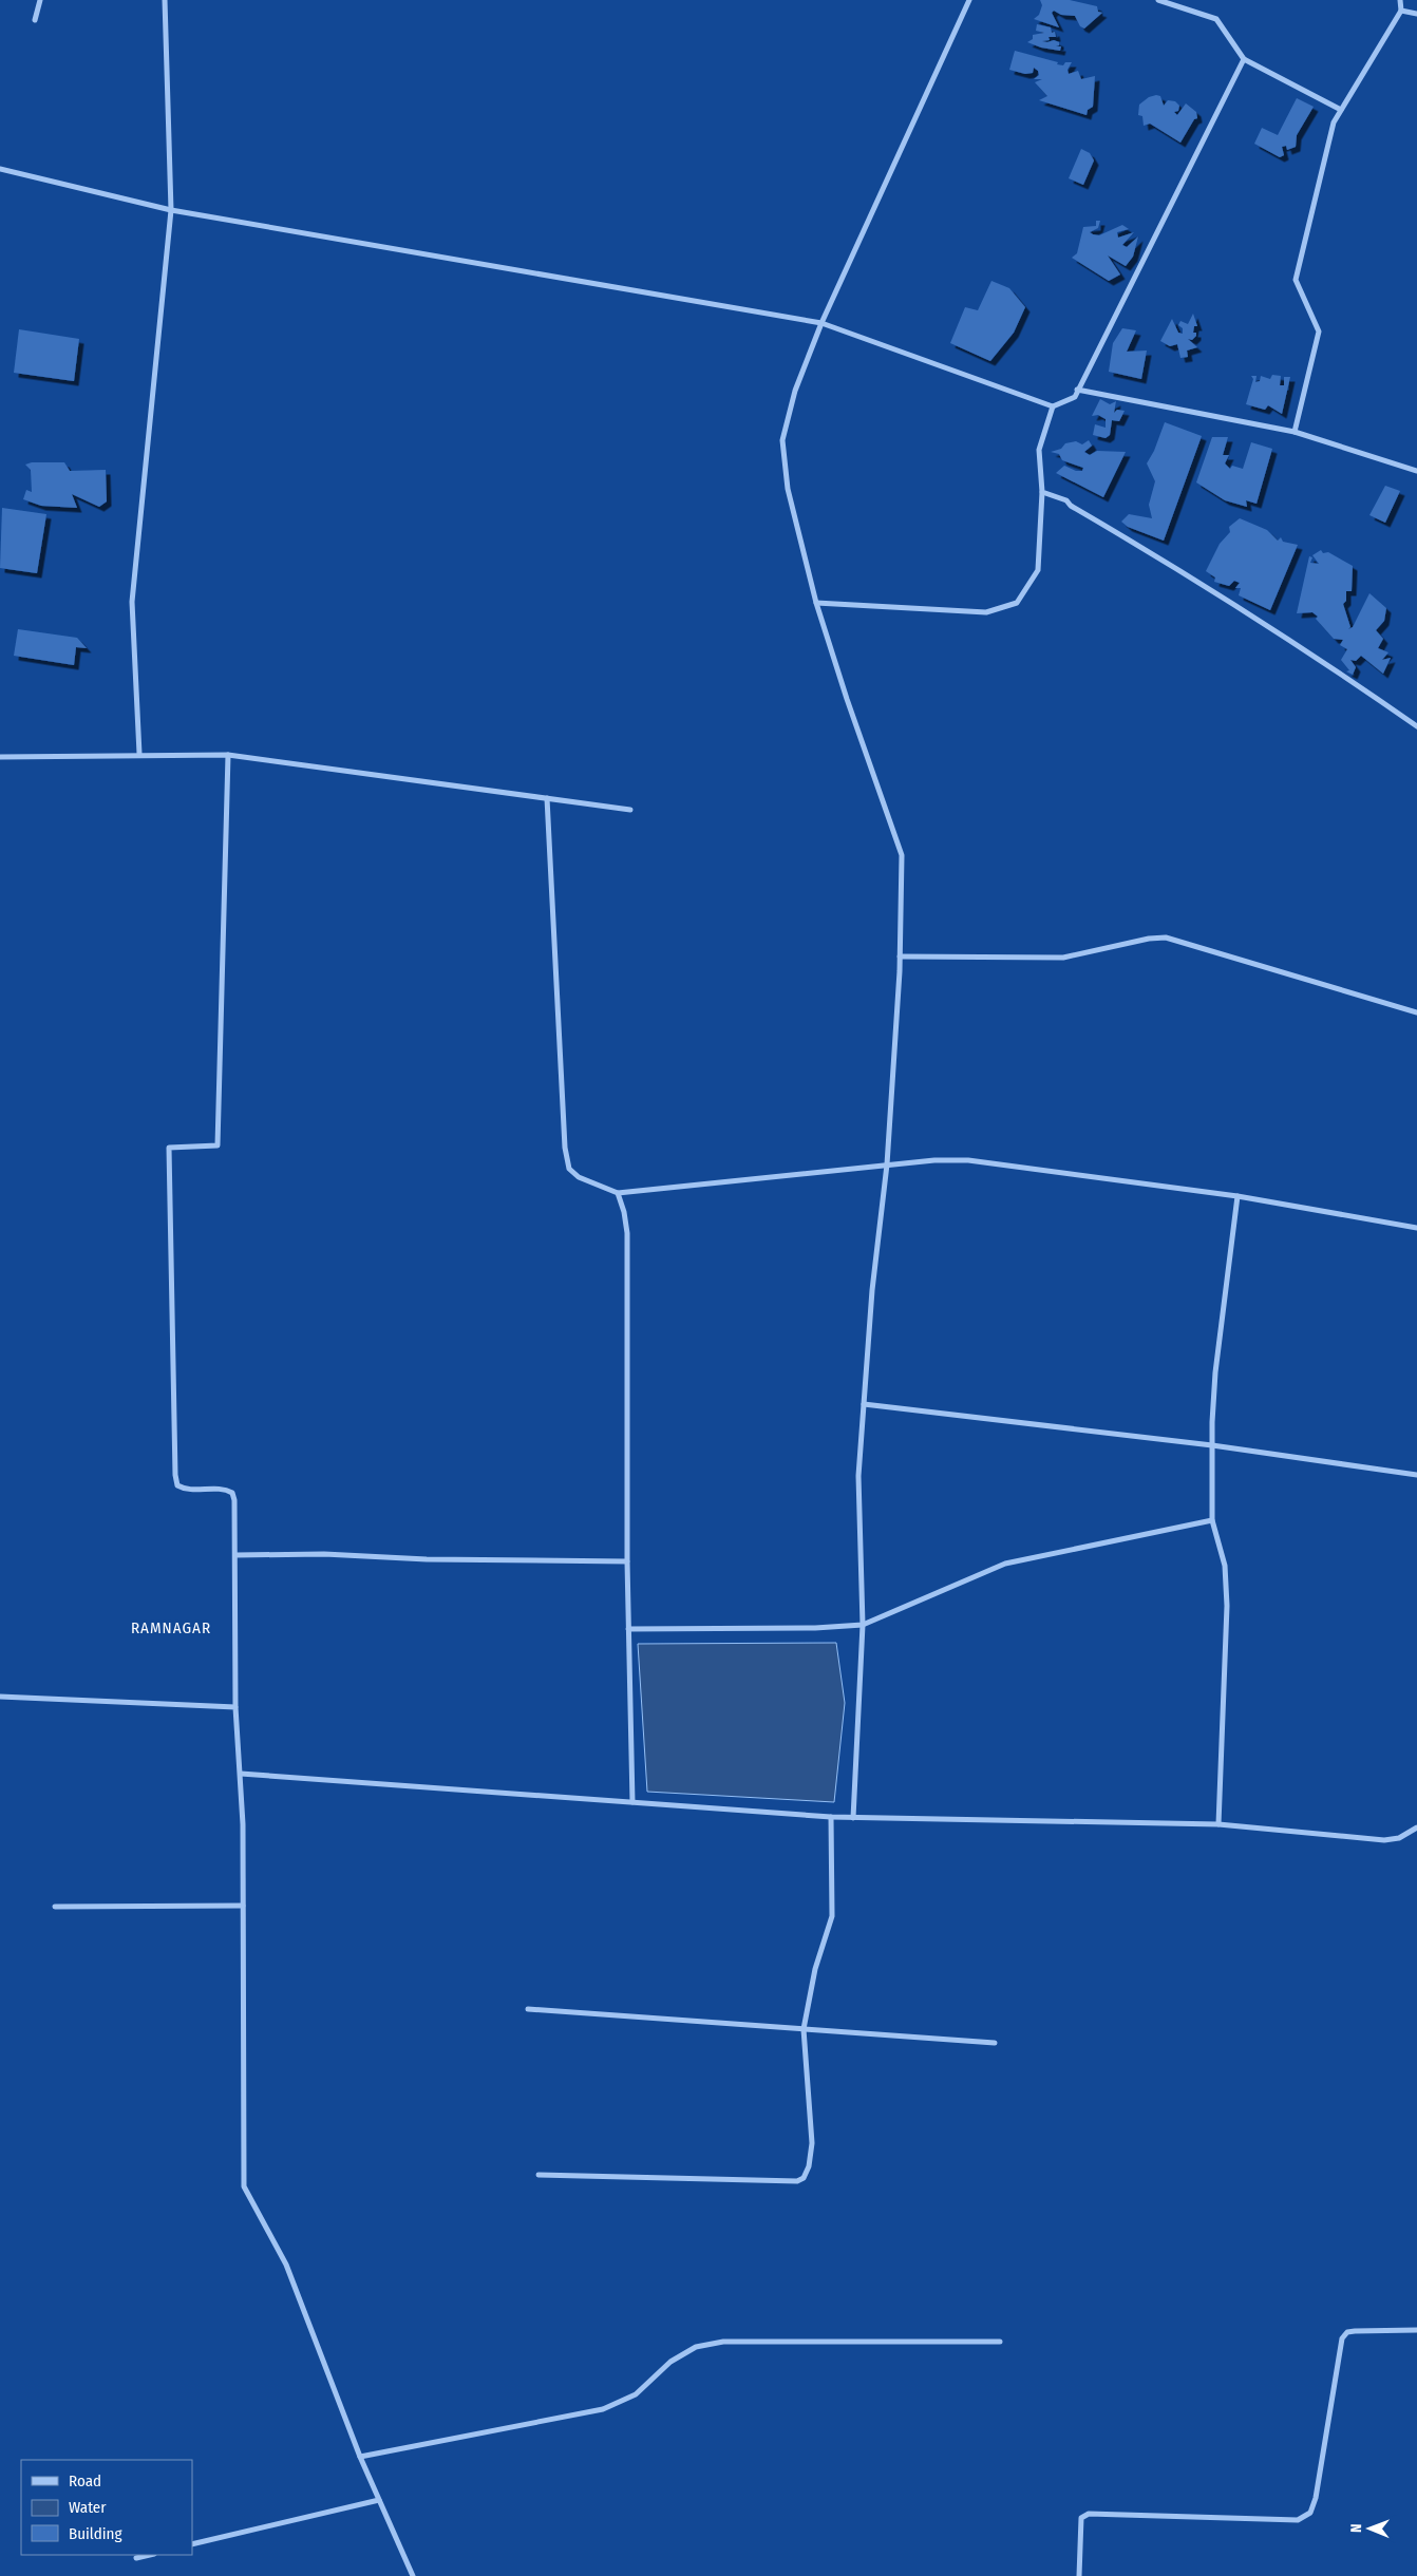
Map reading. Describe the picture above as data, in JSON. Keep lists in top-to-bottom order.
{
  "districts": ["RAMNAGAR"],
  "legend": ["Road", "Water", "Building"],
  "north": "left"
}
